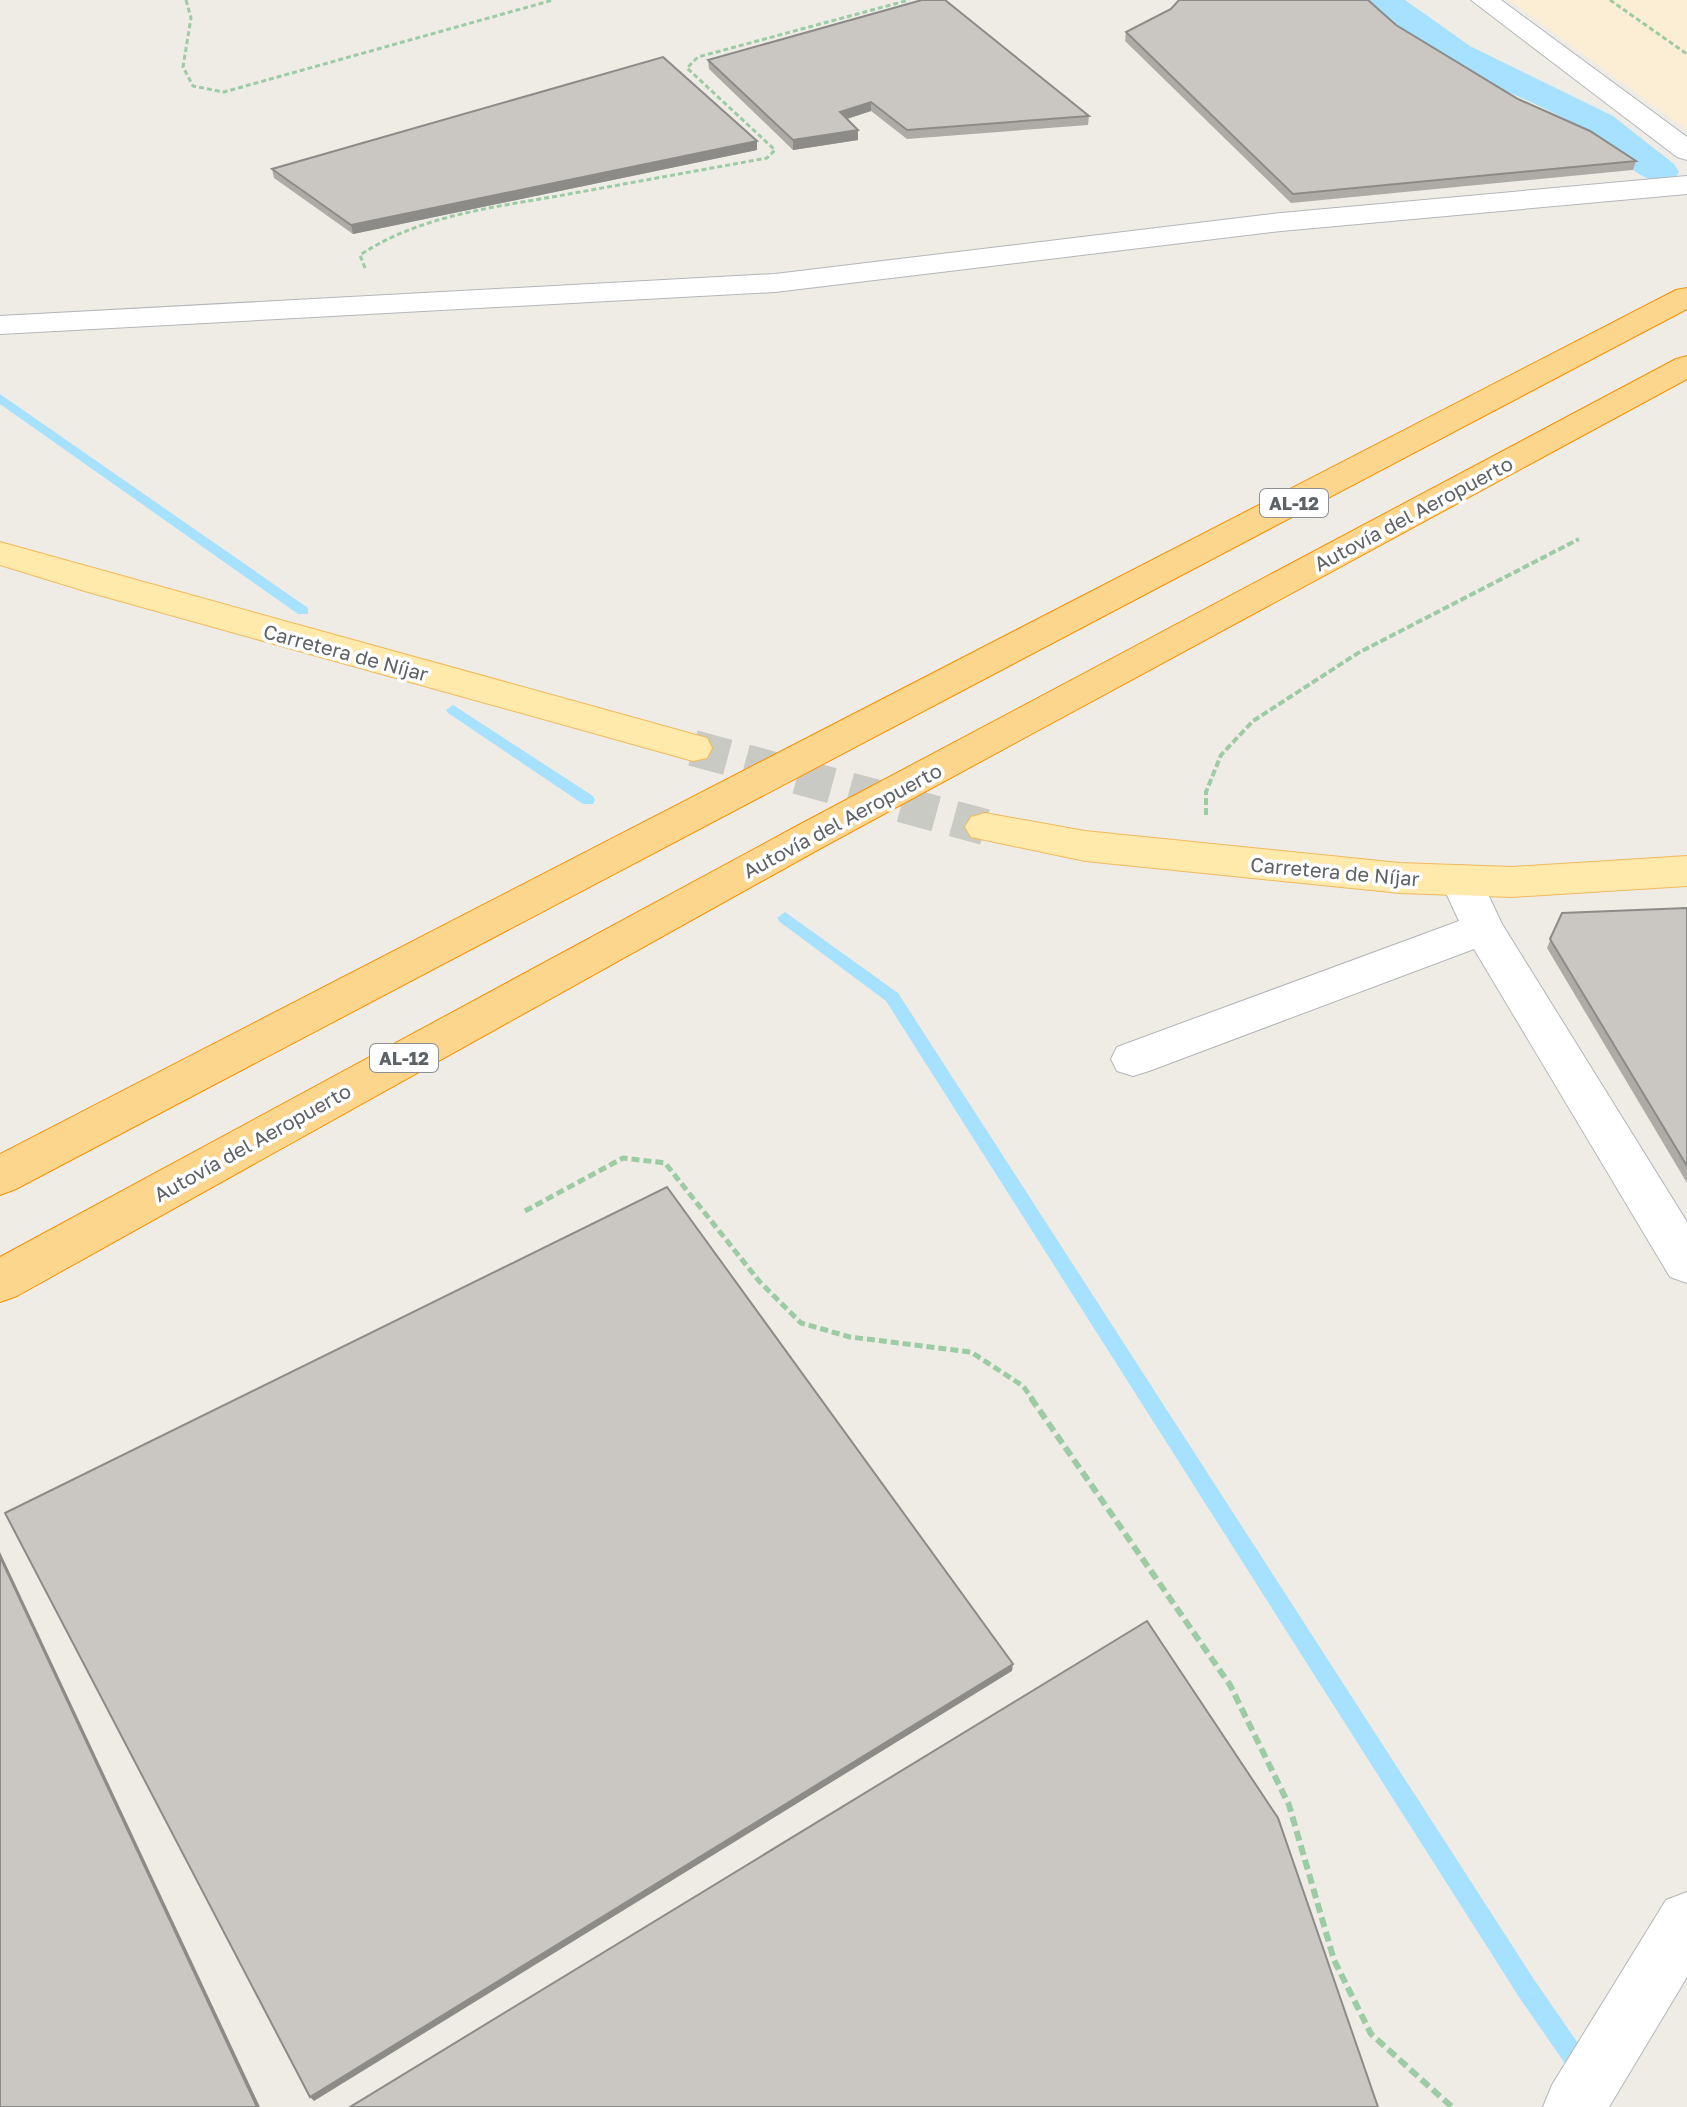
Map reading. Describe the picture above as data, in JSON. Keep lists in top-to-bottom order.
{
  "streets": {
    "highway": ["AL-12", "Autovía del Aeropuerto"],
    "main road": ["Carretera de Níjar"]
  }
}
